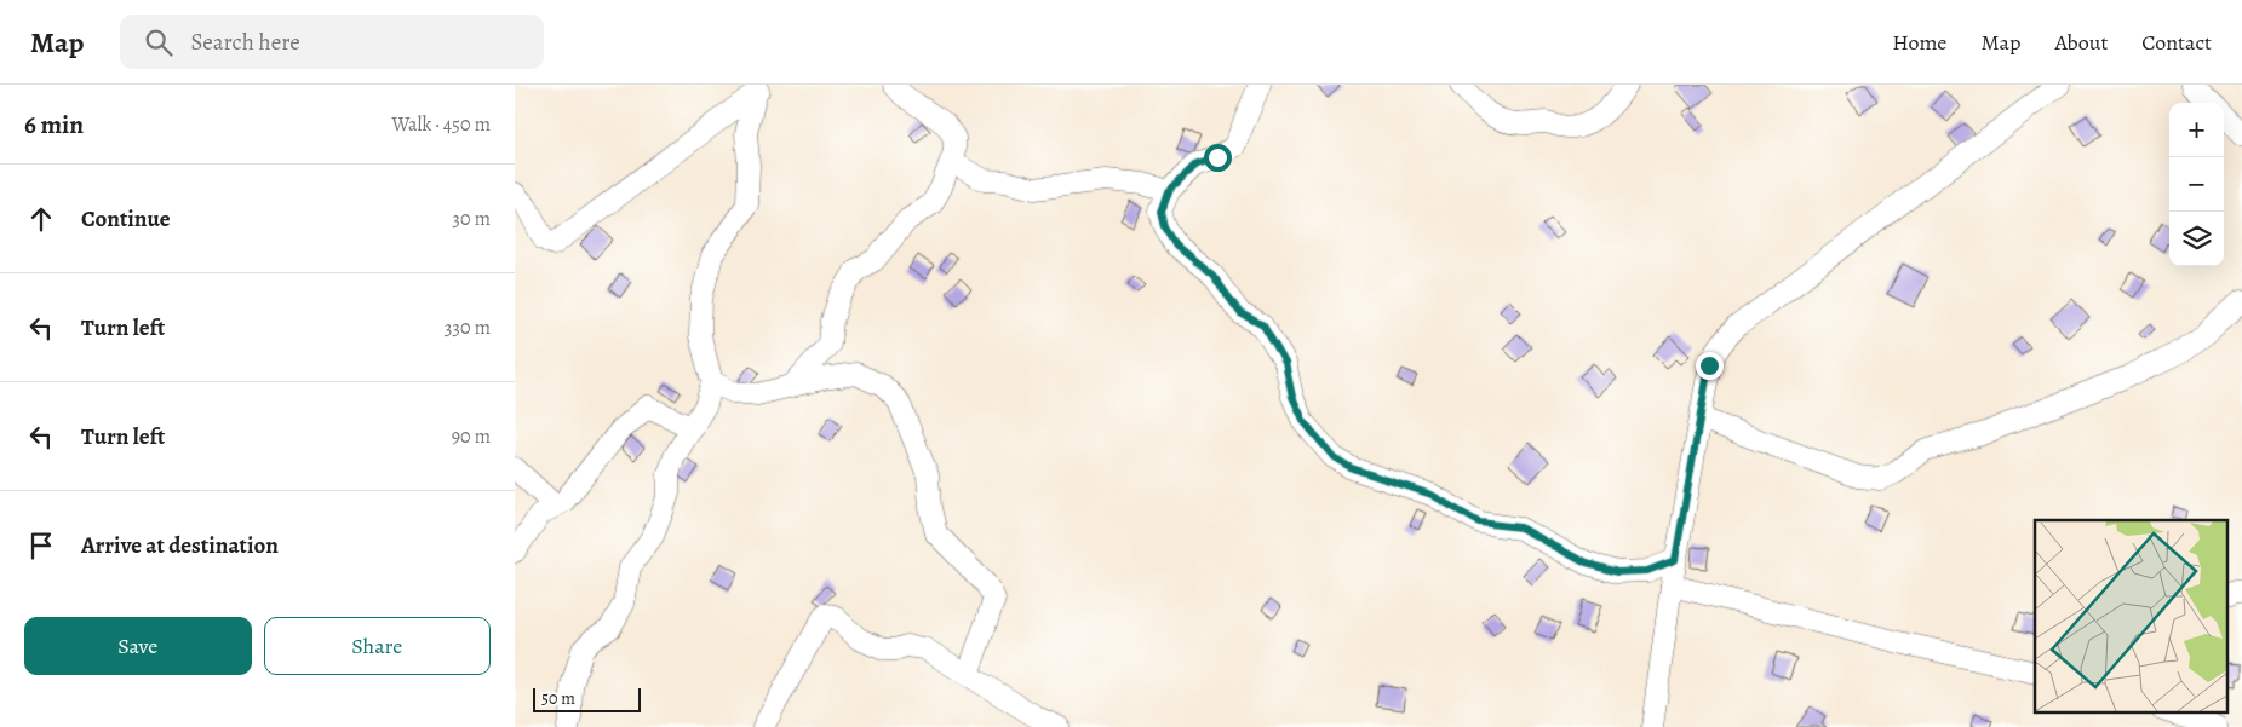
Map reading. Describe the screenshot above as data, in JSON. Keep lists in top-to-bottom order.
{
  "scale_bar": "50 m",
  "page": {
    "header": "Map",
    "search": "Search here",
    "nav": [
      "Home",
      "Map",
      "About",
      "Contact"
    ],
    "heading": ["6 min", "Walk · 450 m"],
    "map_buttons": ["+", "−"],
    "list": [
      ["Continue", "30 m"],
      ["Turn left", "330 m"],
      ["Turn left", "90 m"],
      "Arrive at destination"
    ],
    "buttons": ["Save", "Share"],
    "scale": "50 m"
  }
}
